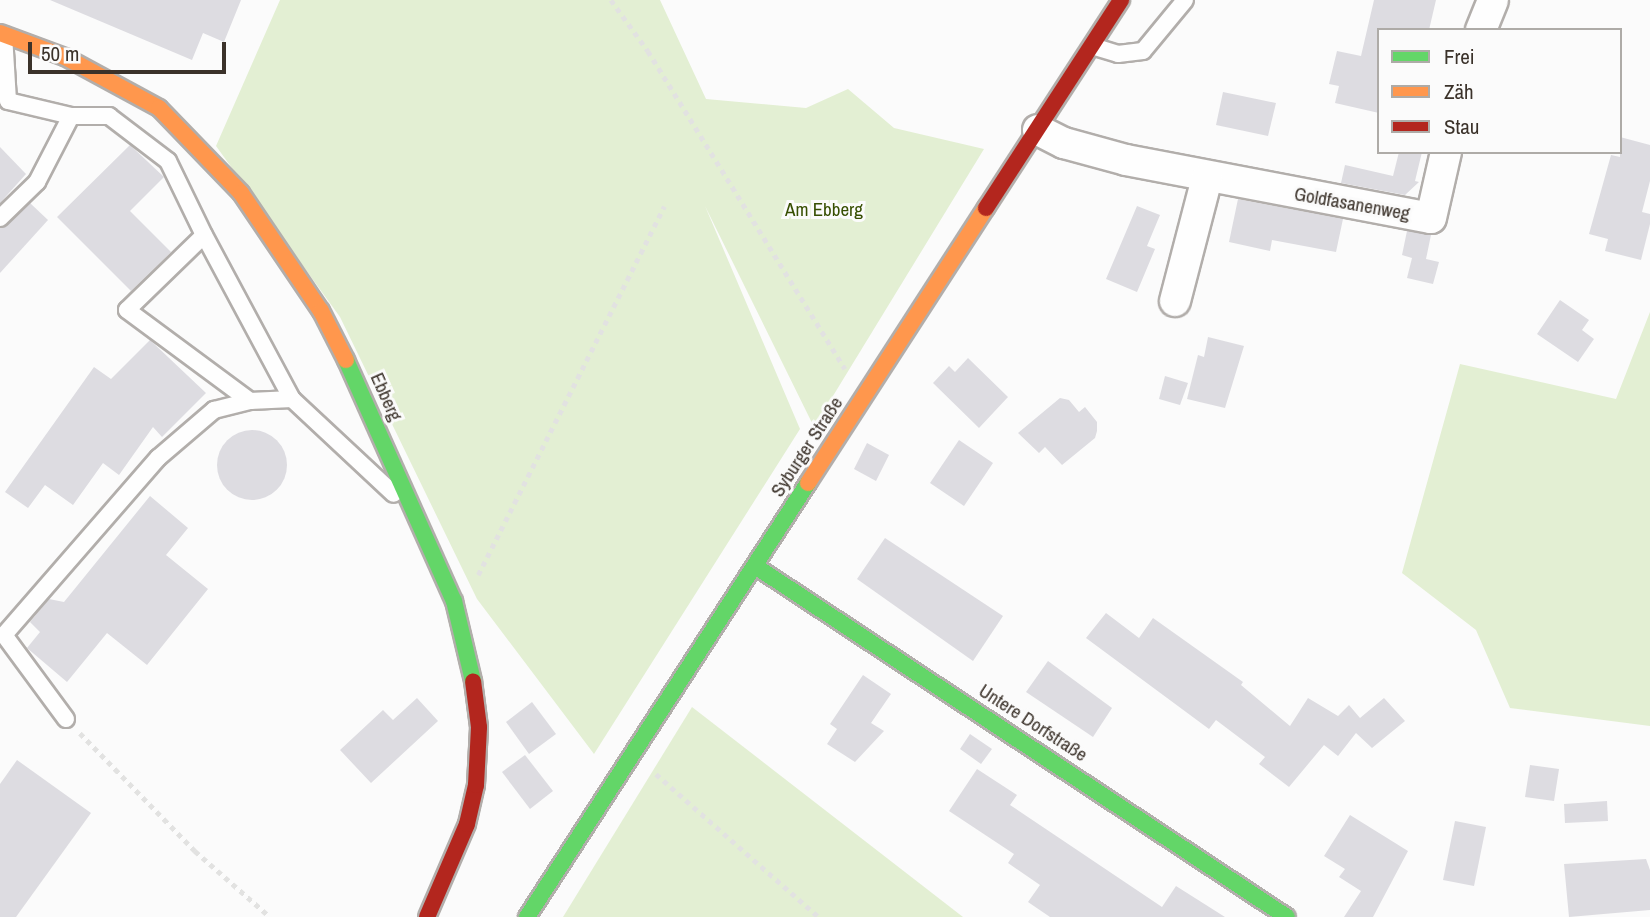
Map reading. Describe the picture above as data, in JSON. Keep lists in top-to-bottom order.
{
  "streets": {
    "street": [
      "Goldfasanenweg",
      "Ebberg",
      "Syburger Straße",
      "Untere Dorfstraße"
    ]
  },
  "crossings": [
    ["Goldfasanenweg", "Syburger Straße"],
    ["Syburger Straße", "Untere Dorfstraße"]
  ],
  "parks": ["Am Ebberg"],
  "legend": ["Frei", "Zäh", "Stau"],
  "scale_bar": "50 m"
}
